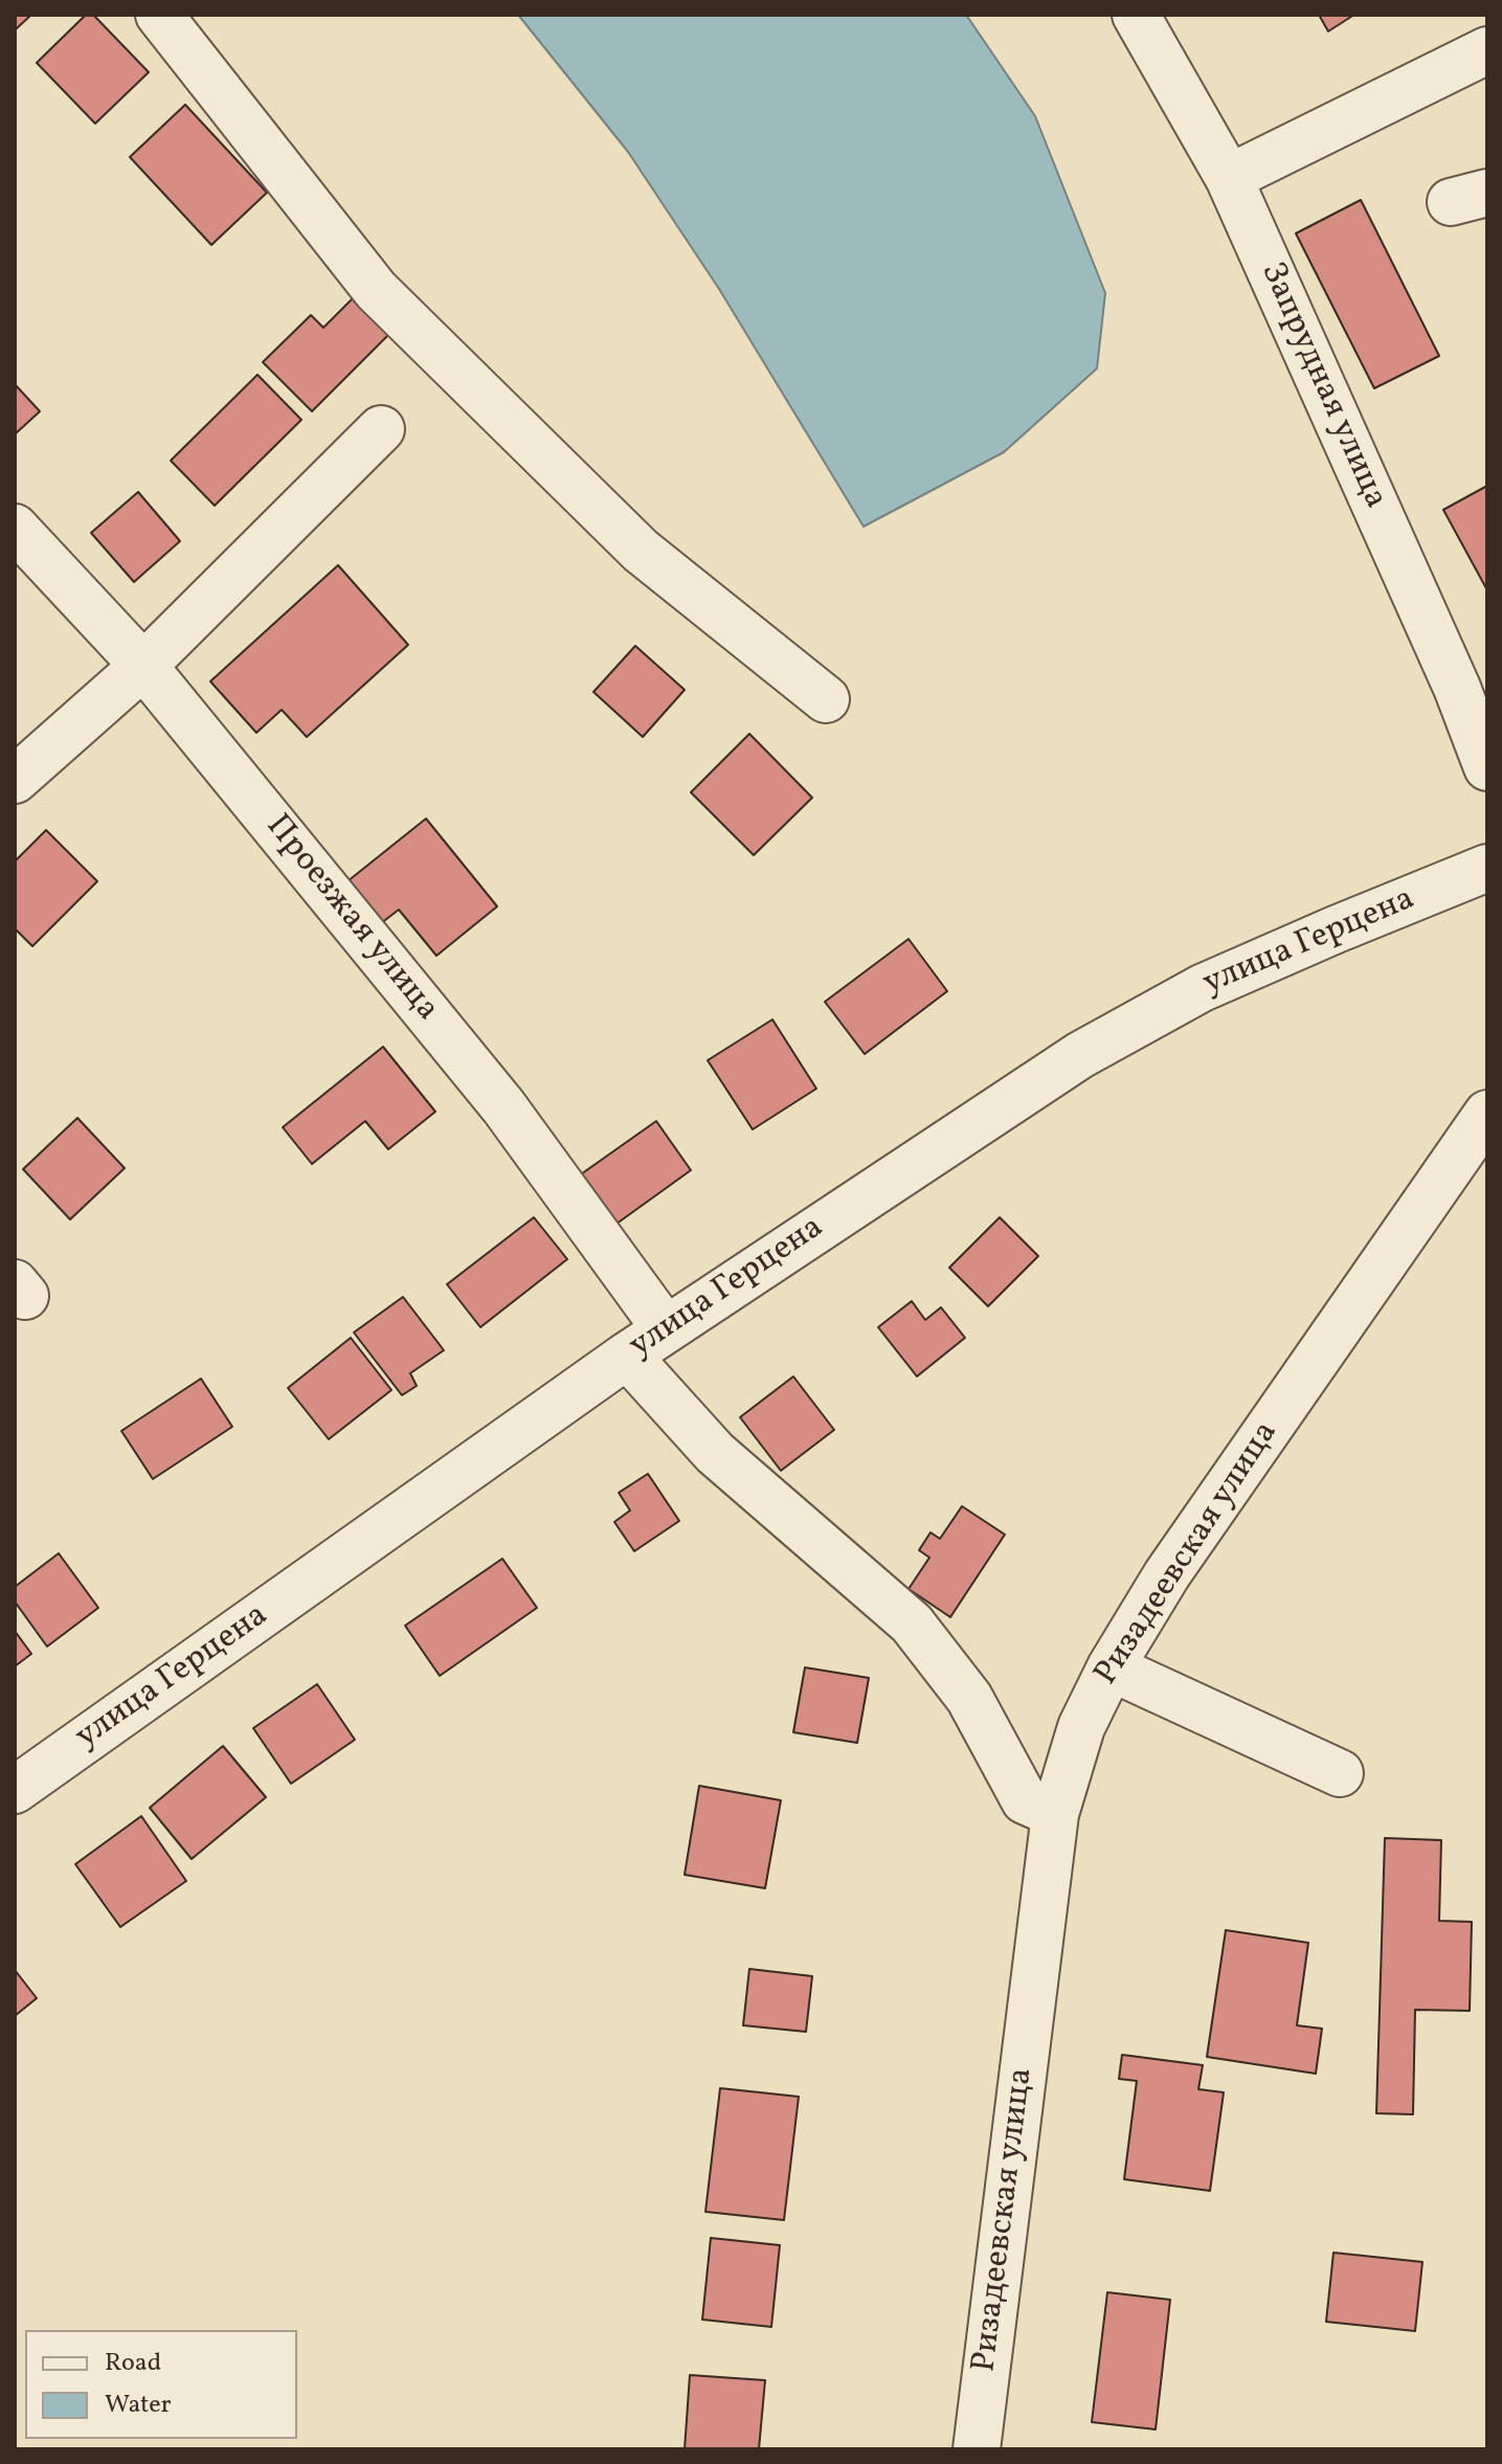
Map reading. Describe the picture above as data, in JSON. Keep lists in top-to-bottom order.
{
  "streets": {
    "street": [
      "Запрудная улица",
      "Проезжая улица",
      "улица Герцена",
      "Ризадеевская улица"
    ]
  },
  "crossings": [
    ["Проезжая улица", "улица Герцена"]
  ],
  "legend": ["Road", "Water"]
}
